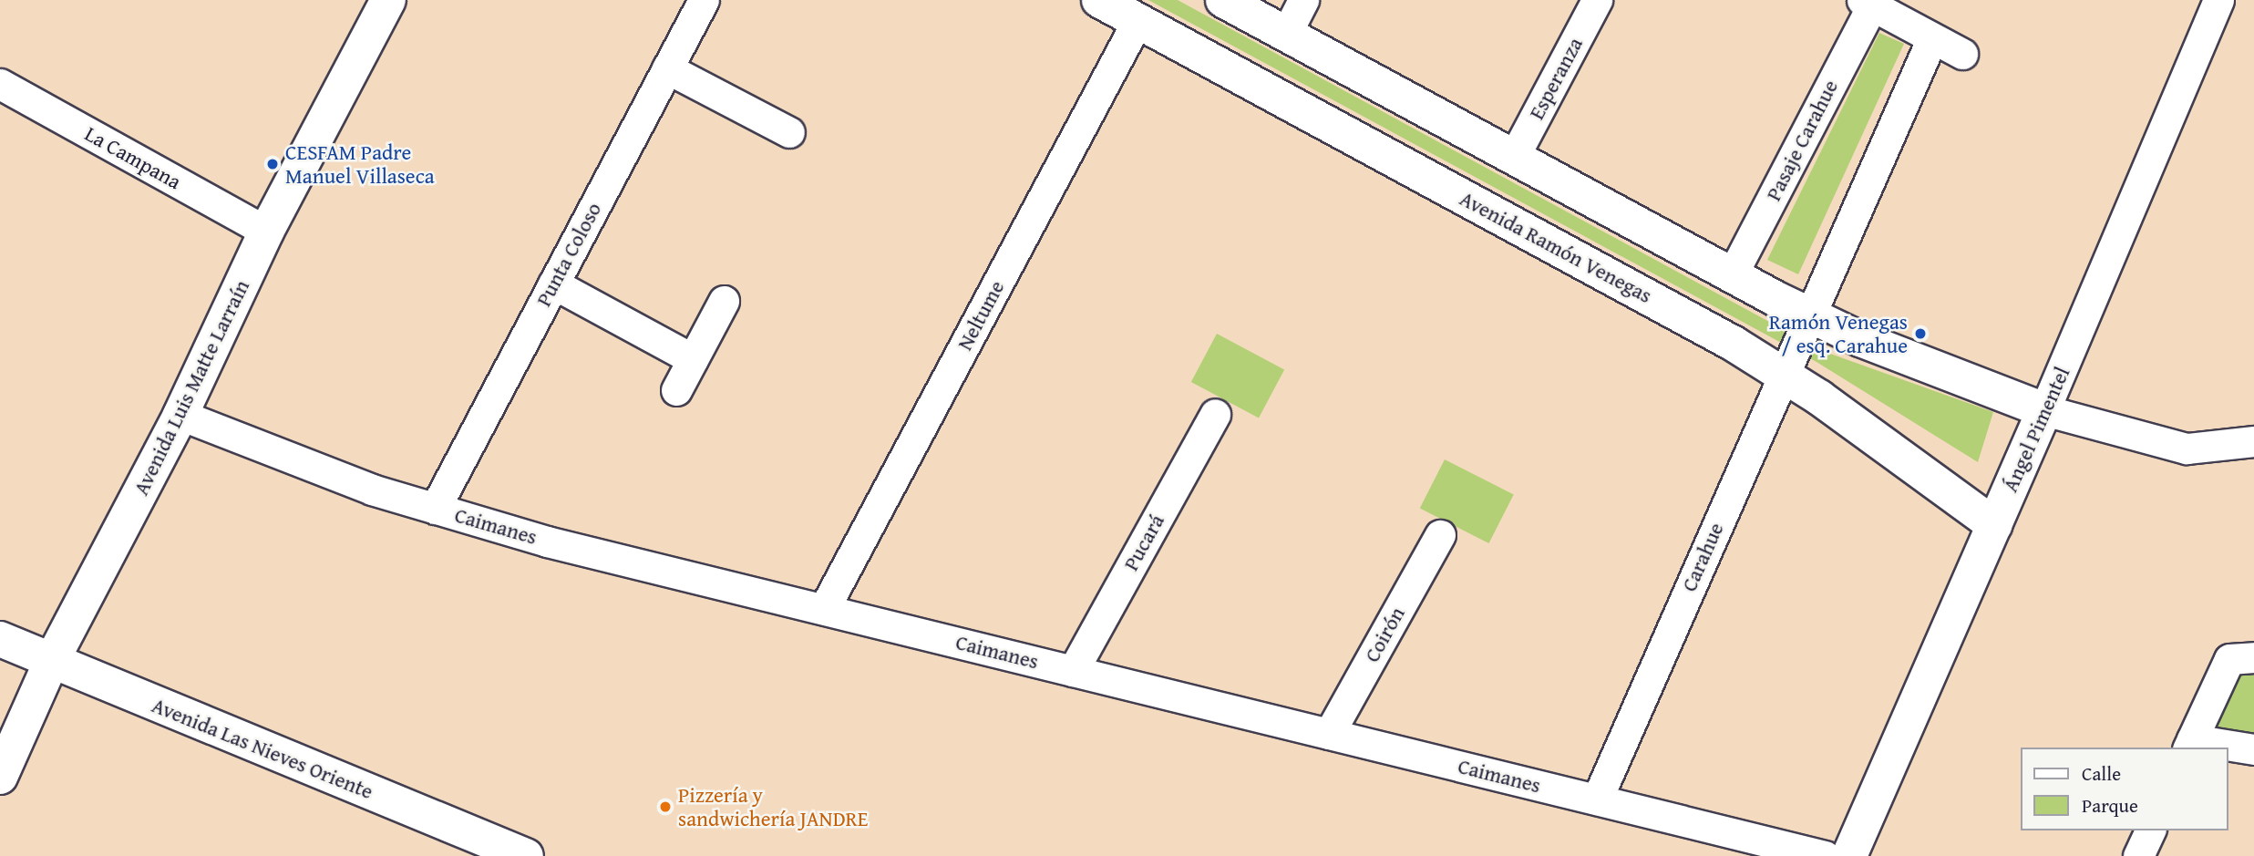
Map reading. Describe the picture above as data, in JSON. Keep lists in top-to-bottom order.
{
  "streets": {
    "street": [
      "Esperanza",
      "Pasaje Carahue",
      "La Campana",
      "Avenida Ramón Venegas",
      "Punta Coloso",
      "Neltume",
      "Avenida Luis Matte Larraín",
      "Ángel Pimentel",
      "Caimanes",
      "Pucará",
      "Carahue",
      "Coirón",
      "Avenida Las Nieves Oriente"
    ]
  },
  "crossings": [
    ["La Campana", "Avenida Luis Matte Larraín"],
    ["Avenida Ramón Venegas", "Neltume"],
    ["Avenida Ramón Venegas", "Ángel Pimentel"],
    ["Avenida Ramón Venegas", "Carahue"],
    ["Punta Coloso", "Caimanes"],
    ["Neltume", "Caimanes"],
    ["Avenida Luis Matte Larraín", "Caimanes"],
    ["Avenida Luis Matte Larraín", "Avenida Las Nieves Oriente"],
    ["Caimanes", "Pucará"],
    ["Caimanes", "Carahue"],
    ["Caimanes", "Coirón"]
  ],
  "places": ["CESFAM Padre Manuel Villaseca", "Ramón Venegas / esq. Carahue", "Pizzería y sandwichería JANDRE"],
  "legend": ["Calle", "Parque"]
}
